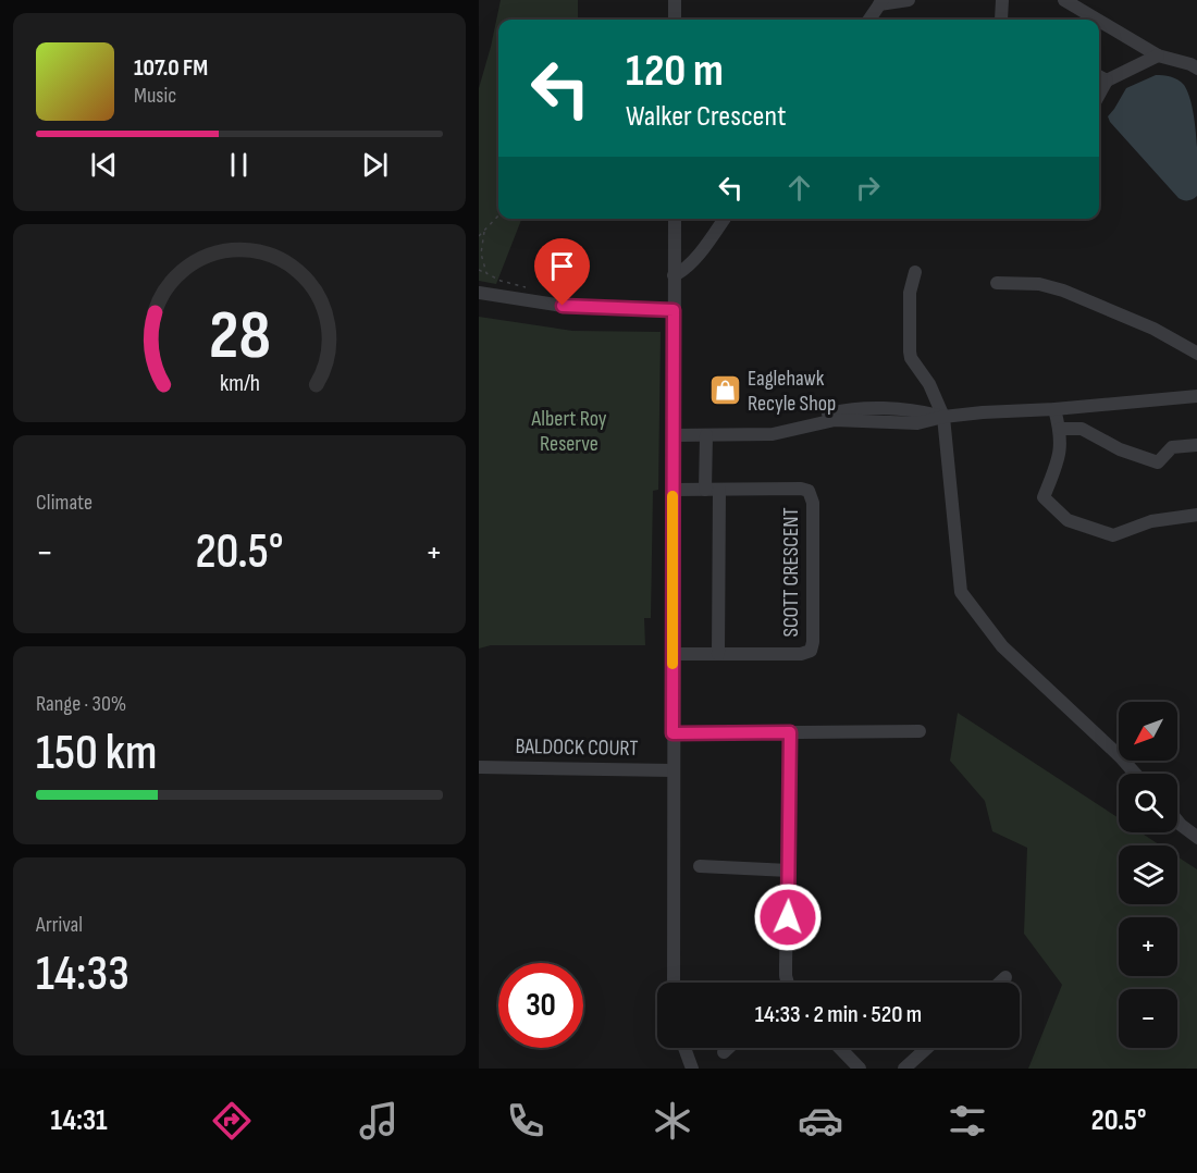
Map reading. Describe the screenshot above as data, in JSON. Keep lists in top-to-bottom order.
{
  "streets": {
    "street": ["SCOTT CRESCENT", "BALDOCK COURT"]
  },
  "parks": ["Albert Roy Reserve"],
  "places": {
    "shop": ["Eaglehawk Recyle Shop"]
  },
  "north": "bottom left",
  "page": {
    "turn": ["120 m", "Walker Crescent"],
    "song": ["107.0 FM", "Music"],
    "tile": [
      "Climate",
      ["Range · 30%", "150 km"],
      ["Arrival", "14:33"]
    ],
    "heat": ["−", "20.5°", "+"],
    "map_buttons": ["+", "−"],
    "limit": "30",
    "trip": "14:33 · 2 min · 520 m",
    "tabs": ["14:31", "20.5°"],
    "gauge": ["28", "km/h"]
  }
}
